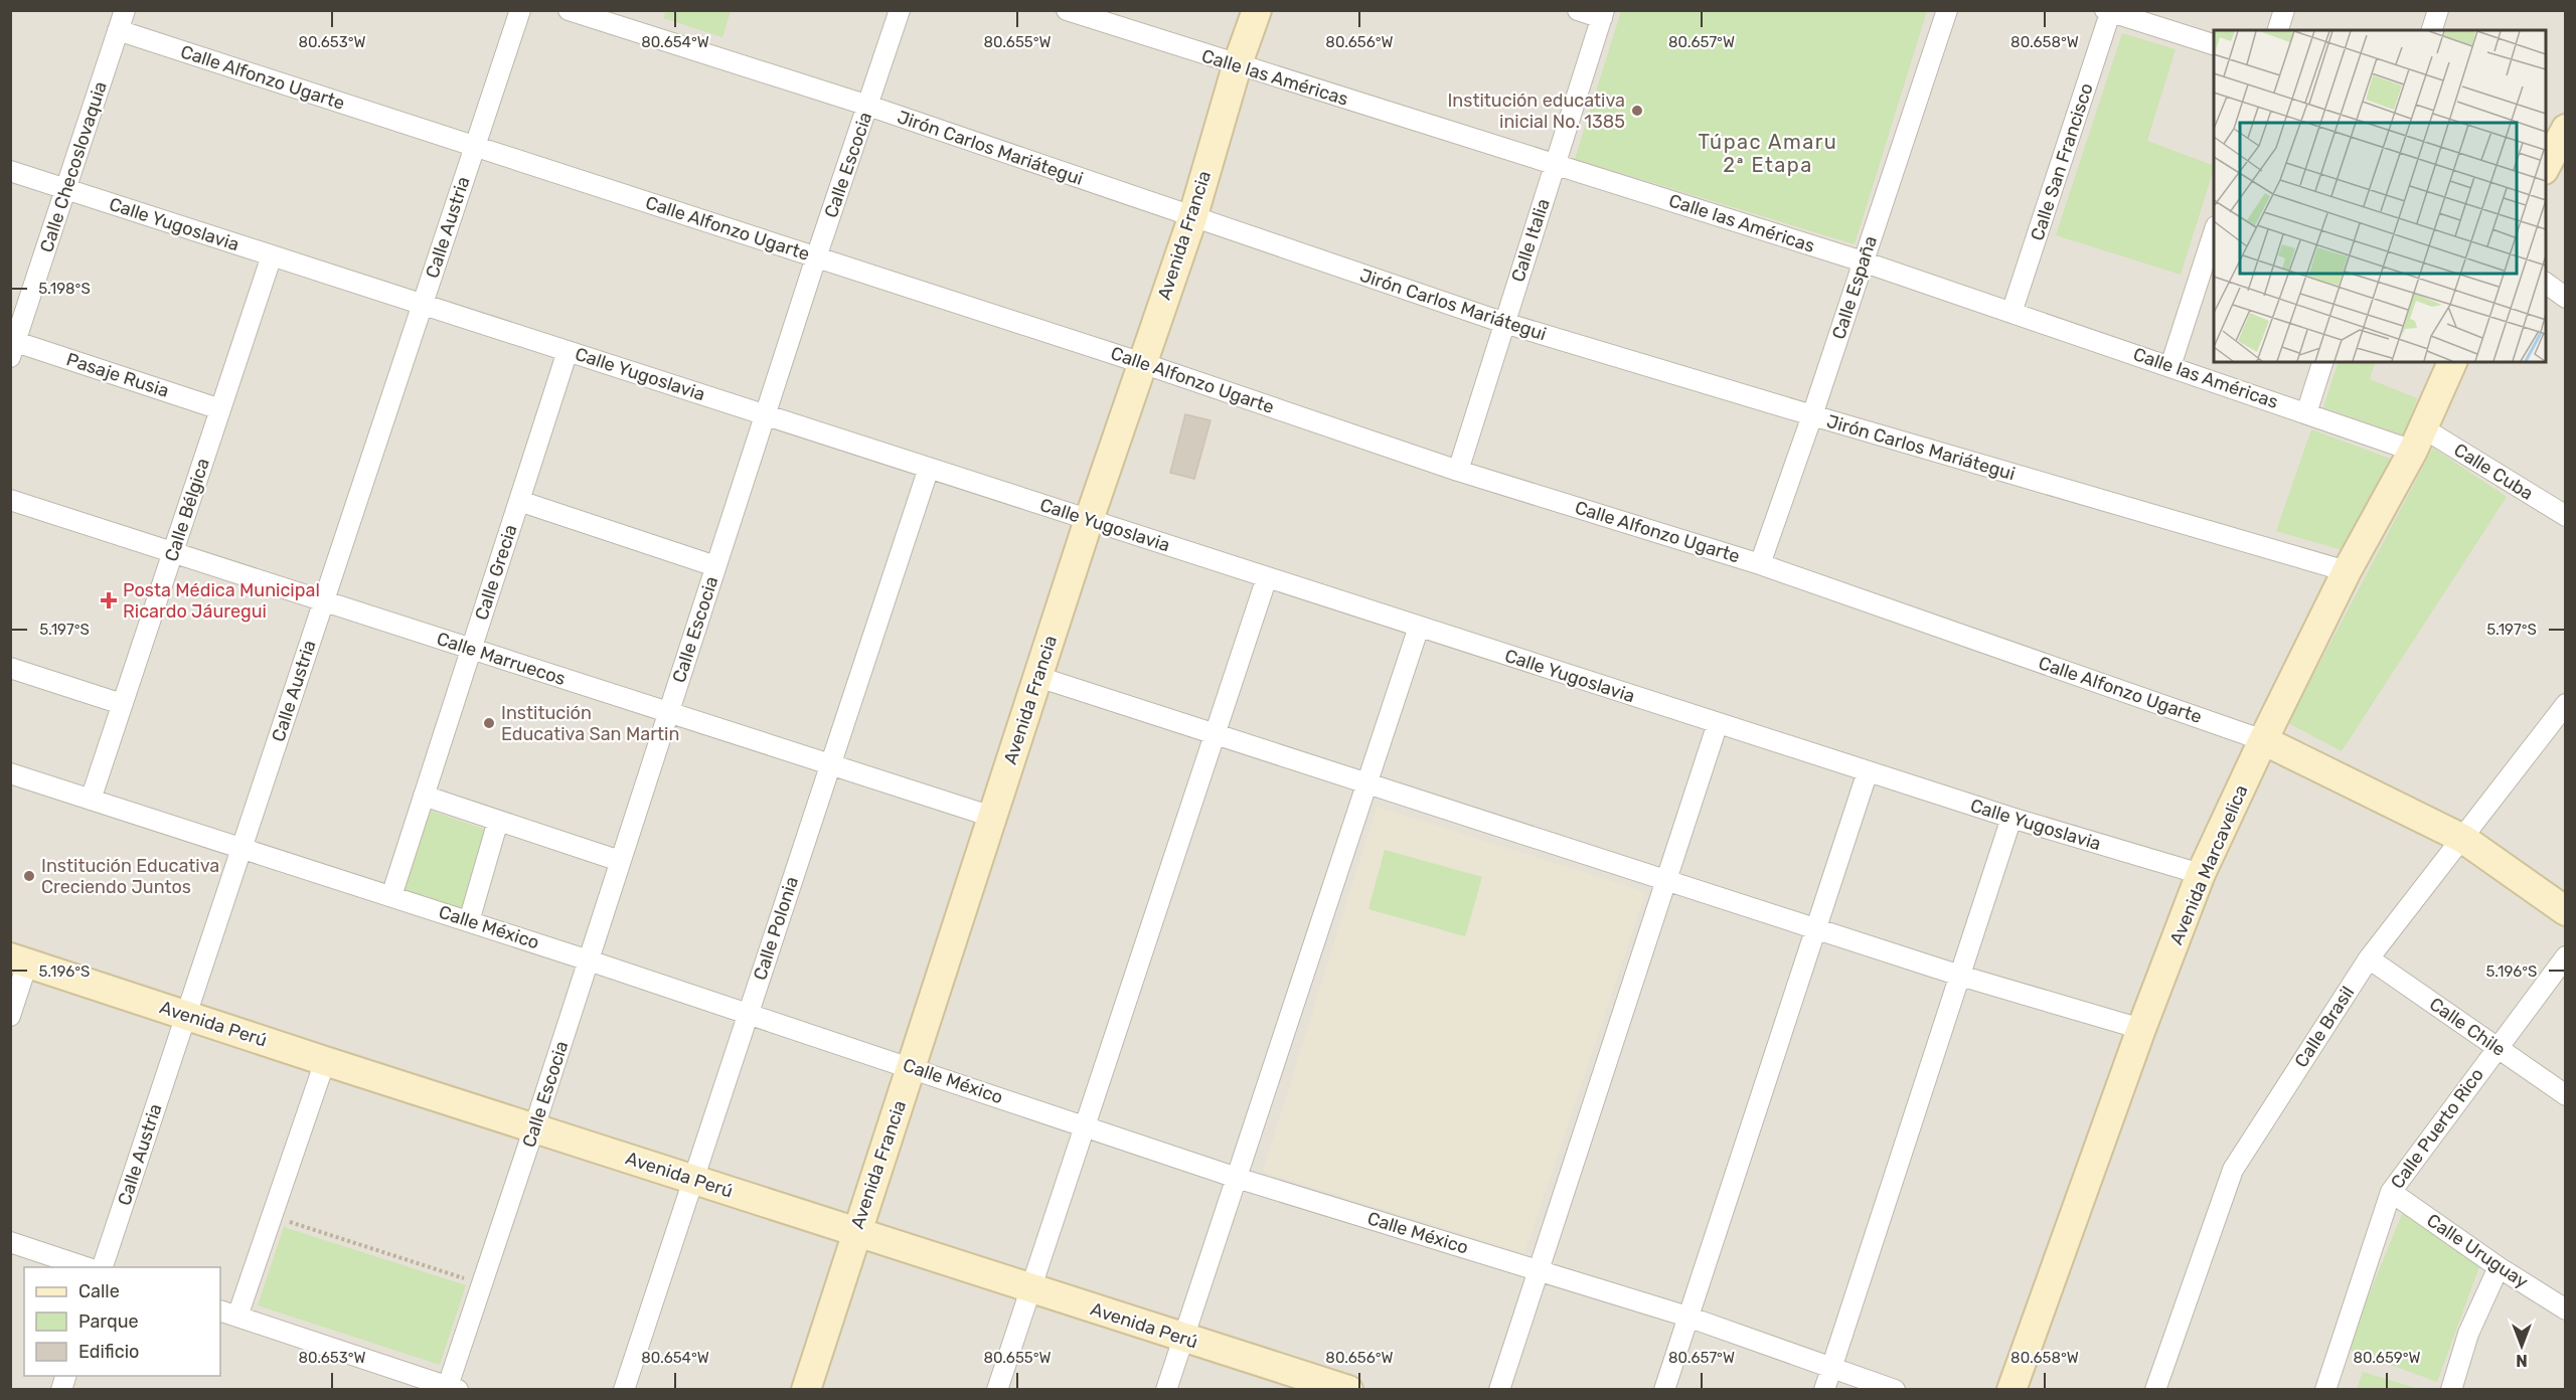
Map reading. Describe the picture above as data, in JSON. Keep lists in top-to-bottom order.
{
  "streets": {
    "street": [
      "Calle Alfonzo Ugarte",
      "Calle las Américas",
      "Jirón Carlos Mariátegui",
      "Calle San Francisco",
      "Calle Escocia",
      "Calle Checoslovaquia",
      "Calle Yugoslavia",
      "Calle Austria",
      "Avenida Francia",
      "Calle Italia",
      "Calle España",
      "Pasaje Rusia",
      "Calle Cuba",
      "Calle Bélgica",
      "Calle Grecia",
      "Calle Marruecos",
      "Avenida Marcavelica",
      "Calle México",
      "Calle Polonia",
      "Avenida Perú",
      "Calle Brasil",
      "Calle Chile",
      "Calle Puerto Rico",
      "Calle Uruguay"
    ]
  },
  "crossings": [
    ["Calle Alfonzo Ugarte", "Calle Escocia"],
    ["Calle Alfonzo Ugarte", "Calle Checoslovaquia"],
    ["Calle Alfonzo Ugarte", "Calle Austria"],
    ["Calle Alfonzo Ugarte", "Avenida Francia"],
    ["Calle Alfonzo Ugarte", "Calle Italia"],
    ["Calle Alfonzo Ugarte", "Calle España"],
    ["Calle Alfonzo Ugarte", "Avenida Marcavelica"],
    ["Calle las Américas", "Calle San Francisco"],
    ["Calle las Américas", "Avenida Francia"],
    ["Calle las Américas", "Calle Italia"],
    ["Calle las Américas", "Calle España"],
    ["Calle las Américas", "Calle Cuba"],
    ["Calle las Américas", "Avenida Marcavelica"],
    ["Jirón Carlos Mariátegui", "Calle Escocia"],
    ["Jirón Carlos Mariátegui", "Avenida Francia"],
    ["Jirón Carlos Mariátegui", "Calle Italia"],
    ["Jirón Carlos Mariátegui", "Calle España"],
    ["Jirón Carlos Mariátegui", "Avenida Marcavelica"],
    ["Calle Escocia", "Calle Yugoslavia"],
    ["Calle Escocia", "Calle Marruecos"],
    ["Calle Escocia", "Calle México"],
    ["Calle Escocia", "Avenida Perú"],
    ["Calle Checoslovaquia", "Calle Yugoslavia"],
    ["Calle Checoslovaquia", "Pasaje Rusia"],
    ["Calle Yugoslavia", "Calle Austria"],
    ["Calle Yugoslavia", "Avenida Francia"],
    ["Calle Yugoslavia", "Calle Bélgica"],
    ["Calle Yugoslavia", "Calle Grecia"],
    ["Calle Yugoslavia", "Avenida Marcavelica"],
    ["Calle Yugoslavia", "Calle Polonia"],
    ["Calle Austria", "Calle Marruecos"],
    ["Calle Austria", "Calle México"],
    ["Calle Austria", "Avenida Perú"],
    ["Avenida Francia", "Calle Marruecos"],
    ["Avenida Francia", "Calle México"],
    ["Avenida Francia", "Avenida Perú"],
    ["Pasaje Rusia", "Calle Bélgica"],
    ["Calle Cuba", "Avenida Marcavelica"],
    ["Calle Bélgica", "Calle Marruecos"],
    ["Calle Bélgica", "Calle México"],
    ["Calle Grecia", "Calle Marruecos"],
    ["Calle Grecia", "Calle México"],
    ["Calle Marruecos", "Calle Polonia"],
    ["Calle México", "Calle Polonia"],
    ["Calle Polonia", "Avenida Perú"],
    ["Calle Brasil", "Calle Chile"],
    ["Calle Chile", "Calle Puerto Rico"],
    ["Calle Puerto Rico", "Calle Uruguay"]
  ],
  "districts": ["Túpac Amaru 2ª Etapa"],
  "places": {
    "other": ["Institución educativa inicial No. 1385", "Institución Educativa San Martin", "Institución Educativa Creciendo Juntos"],
    "health": ["Posta Médica Municipal Ricardo Jáuregui"]
  },
  "legend": ["Calle", "Parque", "Edificio"],
  "north": "bottom",
  "coordinates": [
    "80.653°W",
    "80.654°W",
    "80.655°W",
    "80.656°W",
    "80.657°W",
    "80.658°W",
    "5.198°S",
    "5.197°S",
    "5.196°S",
    "80.659°W"
  ]
}
